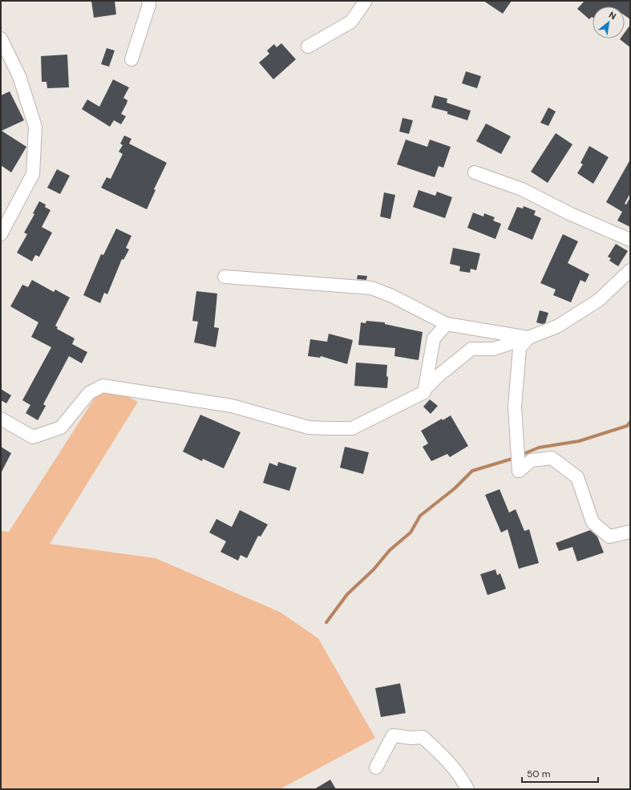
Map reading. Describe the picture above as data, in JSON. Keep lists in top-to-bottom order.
{
  "scale_bar": "50 m",
  "north": "top right"
}
